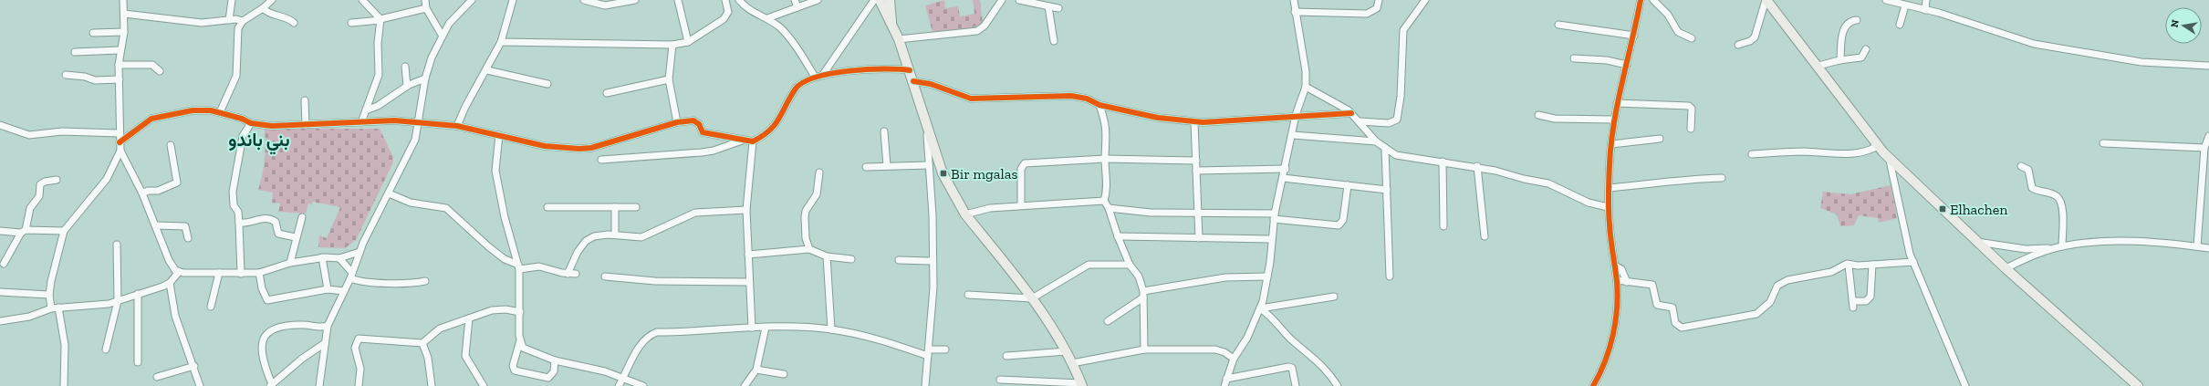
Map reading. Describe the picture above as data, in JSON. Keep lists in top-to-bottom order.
{
  "districts": ["بني باندو"],
  "places": {
    "transit": ["Bir mgalas", "Elhachen"]
  },
  "north": "left"
}
